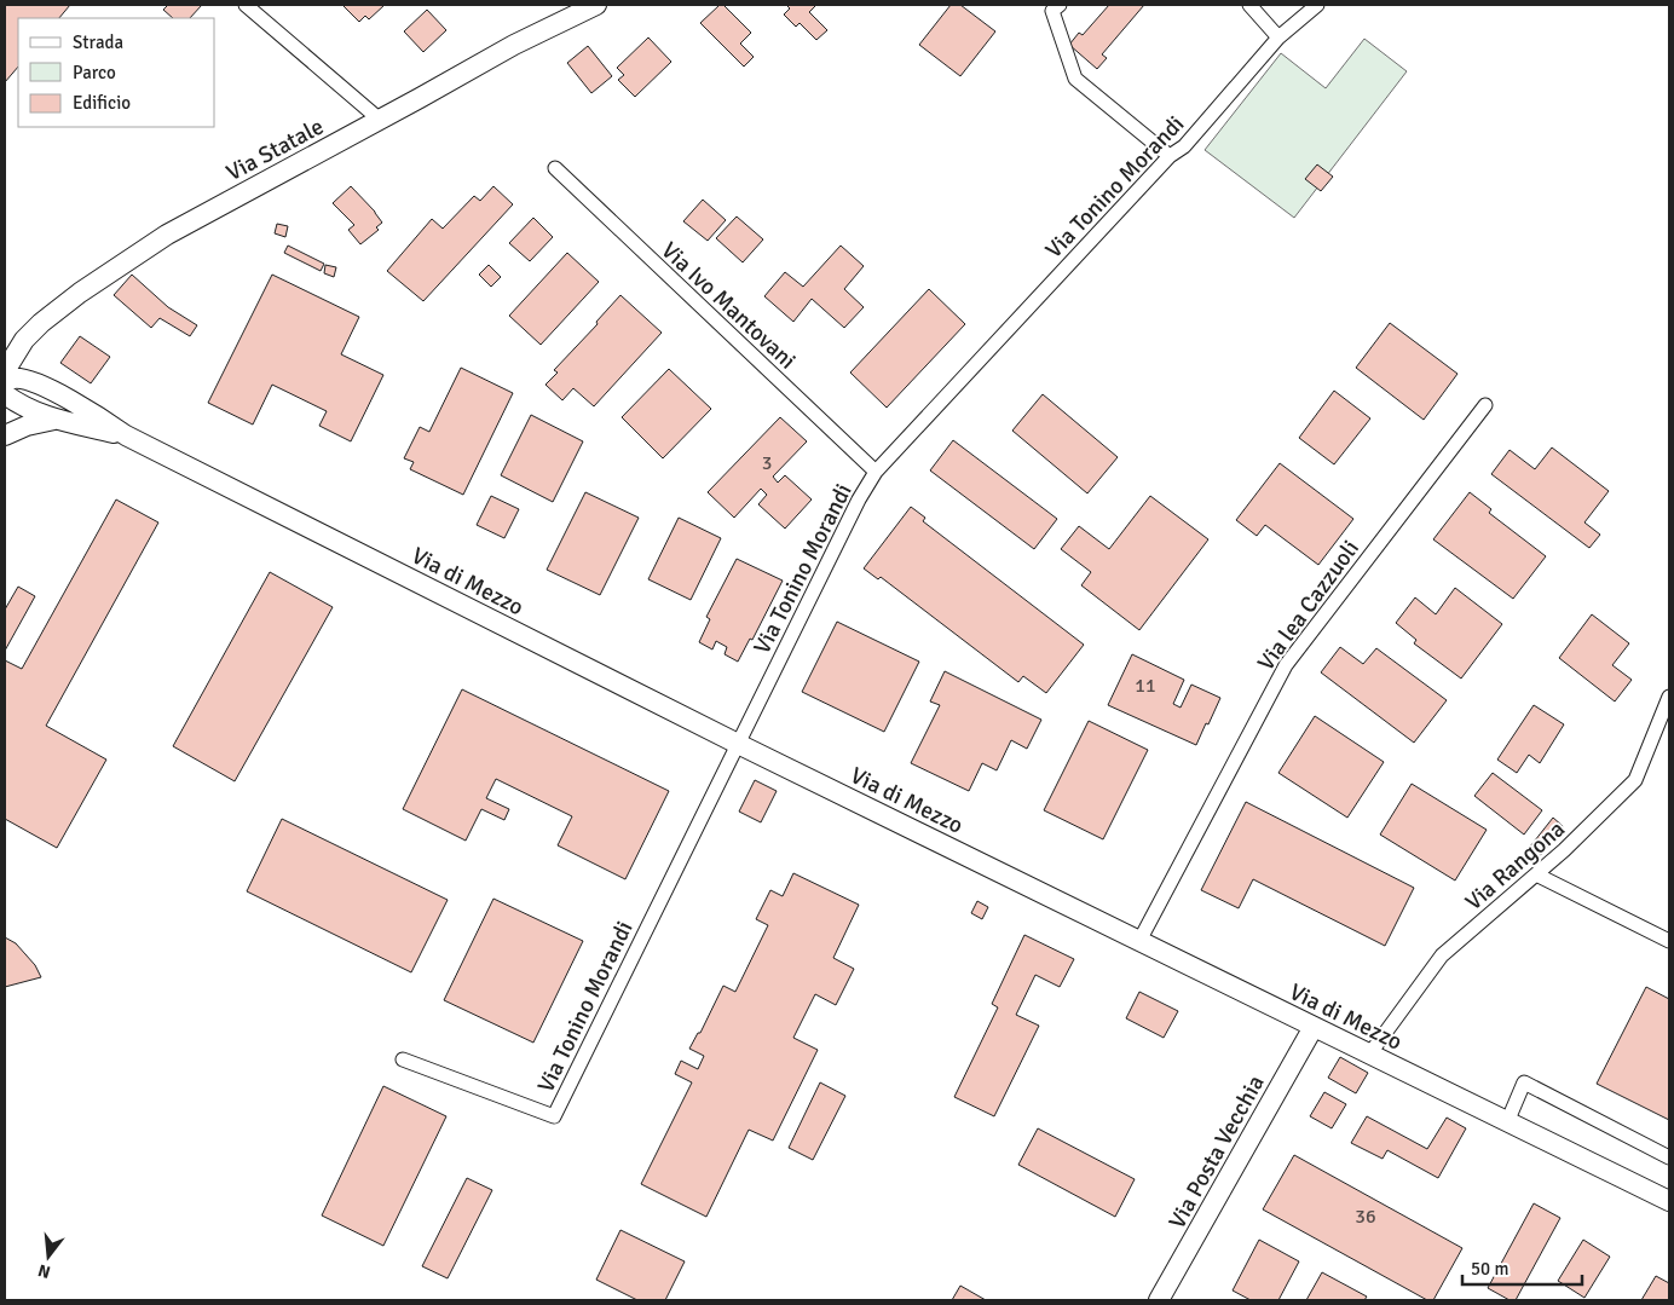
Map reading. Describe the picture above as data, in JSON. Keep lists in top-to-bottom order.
{
  "streets": {
    "street": [
      "Via Statale",
      "Via Tonino Morandi",
      "Via Ivo Mantovani",
      "Via di Mezzo",
      "Via lea Cazzuoli",
      "Via Rangona",
      "Via Posta Vecchia"
    ]
  },
  "crossings": [
    ["Via Tonino Morandi", "Via Ivo Mantovani"],
    ["Via Tonino Morandi", "Via di Mezzo"],
    ["Via di Mezzo", "Via lea Cazzuoli"],
    ["Via di Mezzo", "Via Rangona"],
    ["Via di Mezzo", "Via Posta Vecchia"]
  ],
  "house_numbers": ["3", "11", "36"],
  "legend": ["Strada", "Parco", "Edificio"],
  "scale_bar": "50 m",
  "north": "bottom"
}
